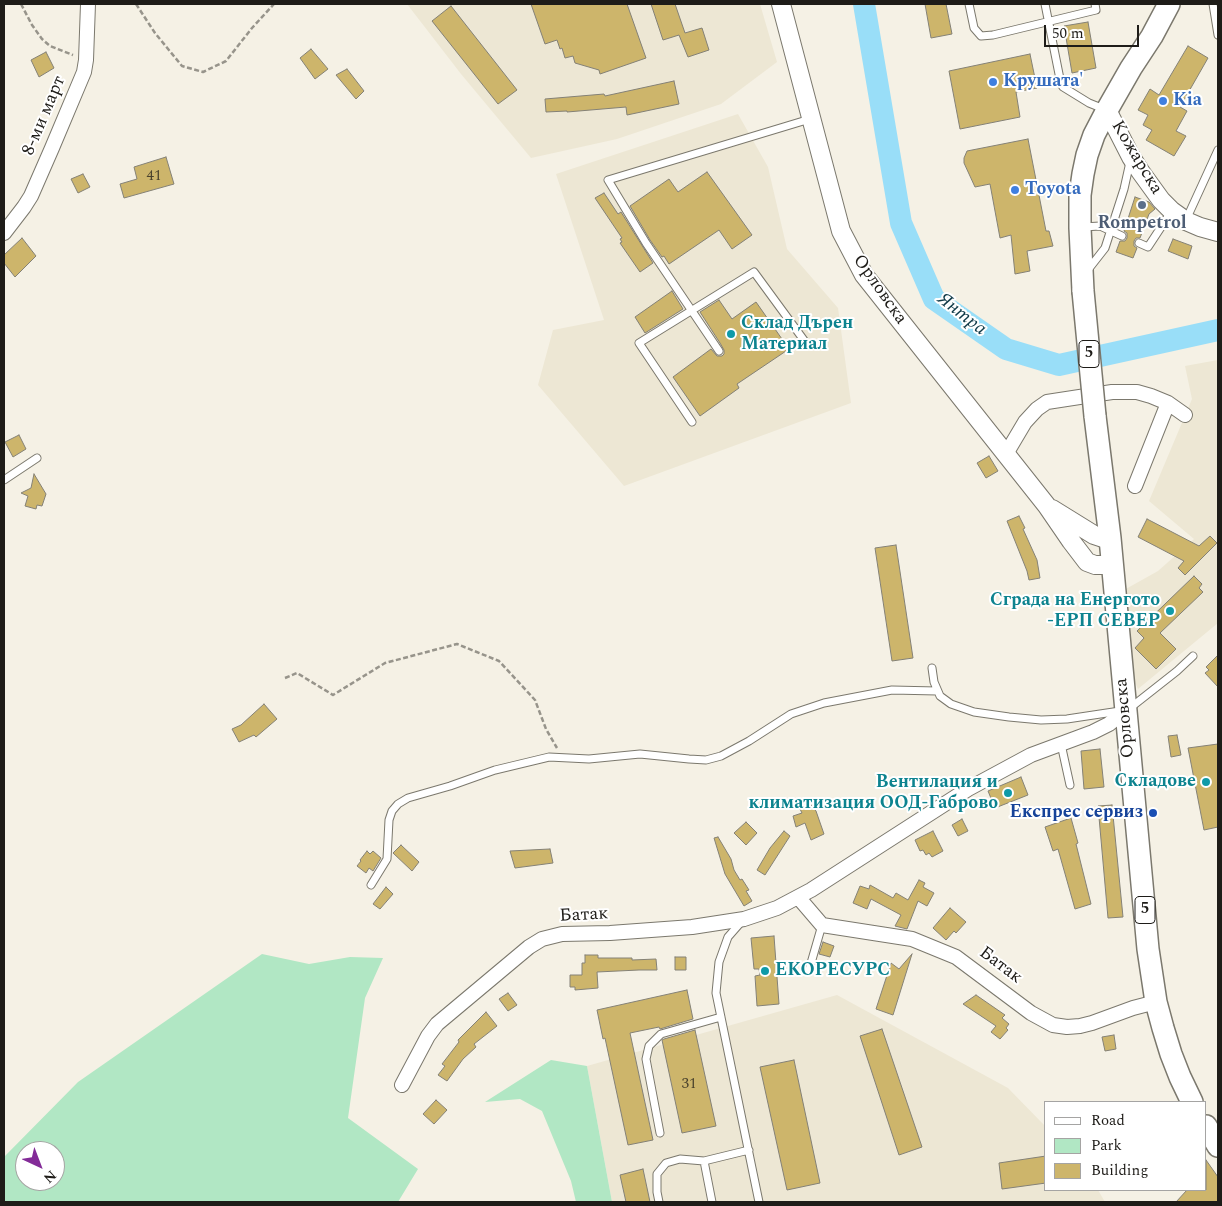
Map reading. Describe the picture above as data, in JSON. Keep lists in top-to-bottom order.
{
  "streets": {
    "main road": ["Орловска", "5"],
    "street": ["8-ми март", "Кожарска", "Батак"]
  },
  "crossings": [
    ["Кожарска", "5"],
    ["Орловска", "5"],
    ["Орловска", "Батак"]
  ],
  "water": ["Янтра"],
  "places": [
    "Крушата'",
    "Kia",
    "Toyota",
    "Rompetrol",
    "Склад Дърен Материал",
    "Сграда на Енергото -ЕРП СЕВЕР",
    "Складове",
    "Вентилация и климатизация ООД-Габрово",
    "Експрес сервиз",
    "ЕКОРЕСУРС"
  ],
  "house_numbers": ["41", "31"],
  "legend": ["Road", "Park", "Building"],
  "scale_bar": "50 m",
  "north": "bottom right"
}
